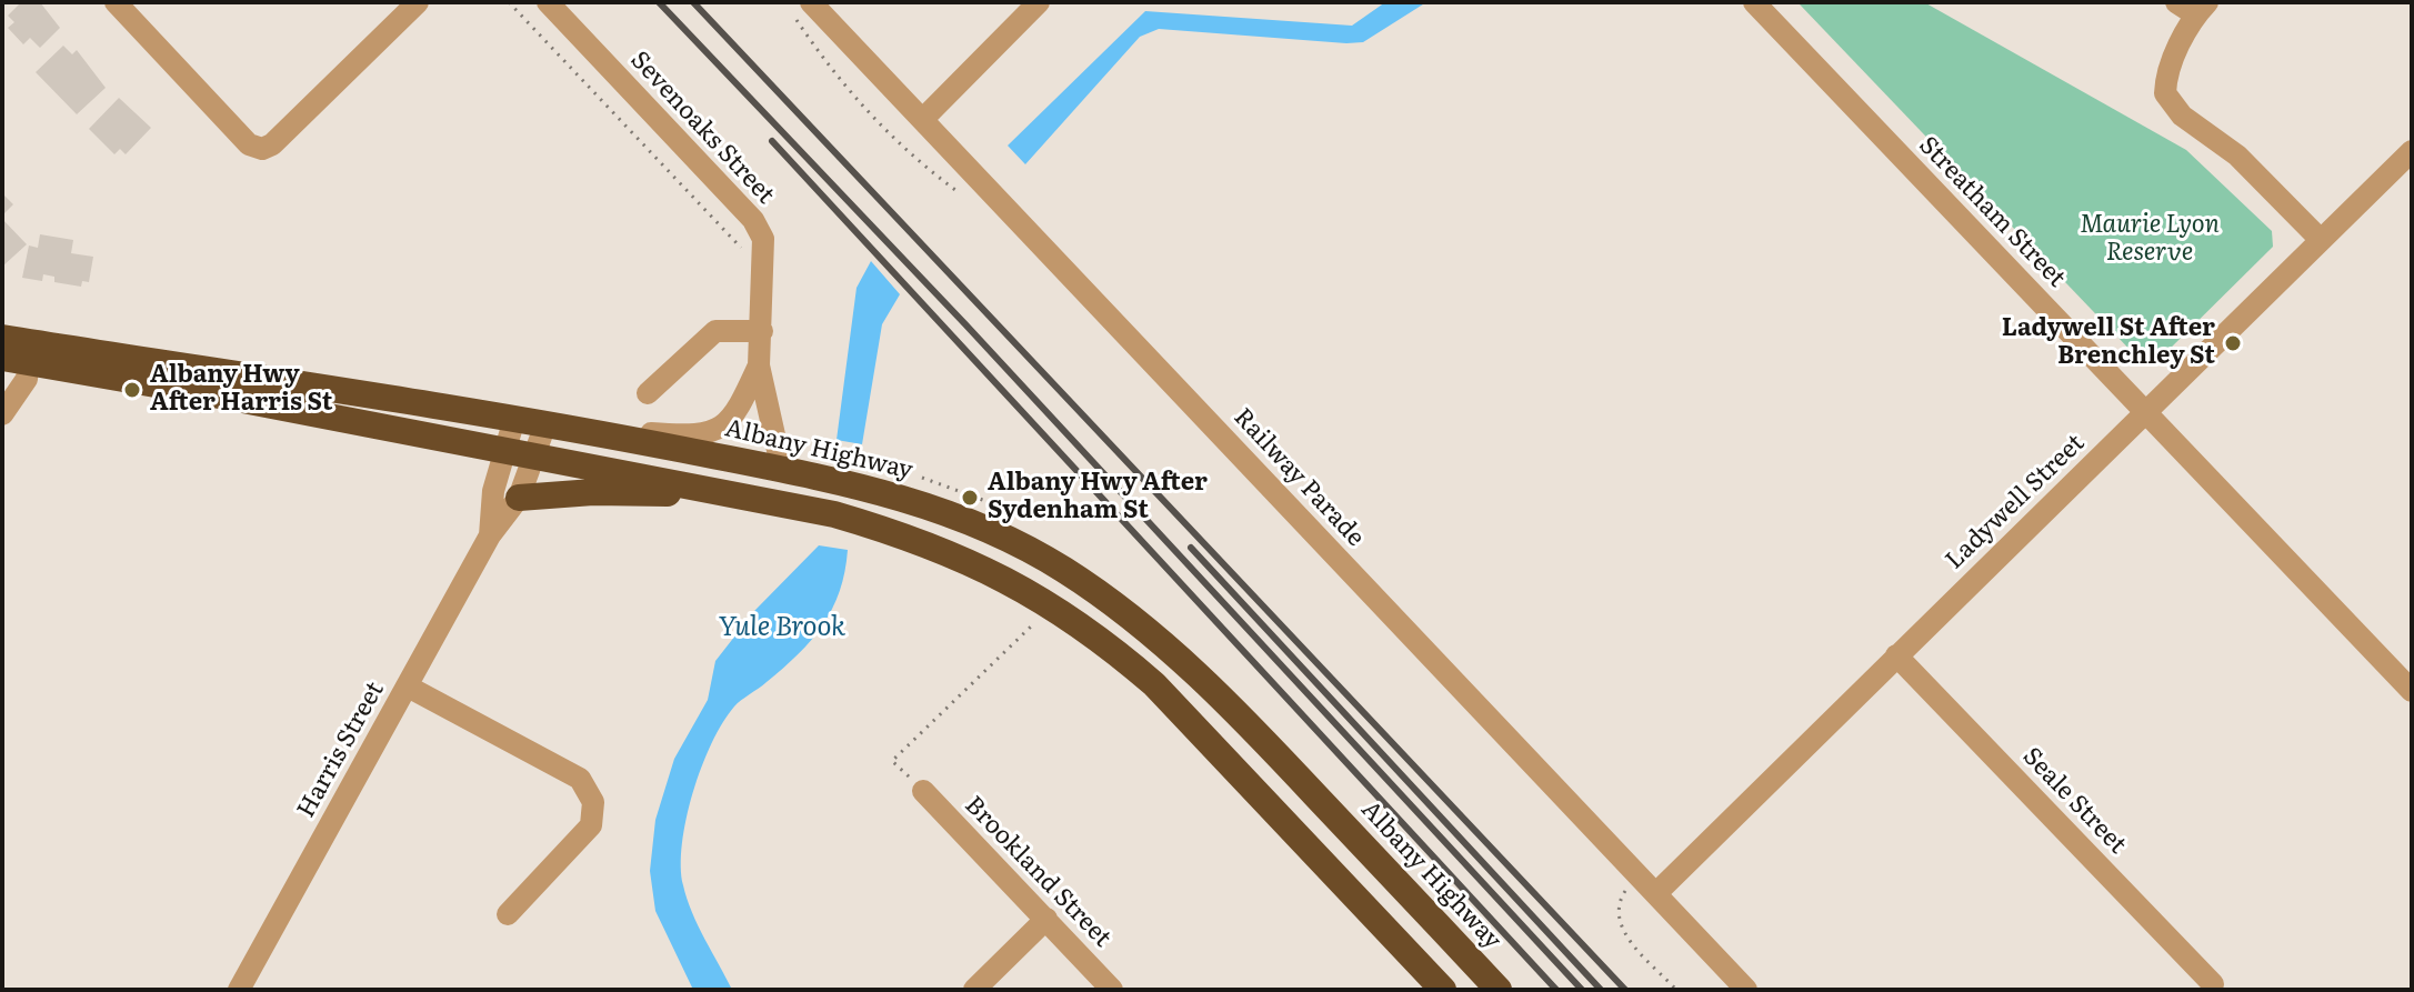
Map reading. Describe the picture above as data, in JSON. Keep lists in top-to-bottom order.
{
  "streets": {
    "highway": ["Albany Highway"],
    "street": [
      "Sevenoaks Street",
      "Streatham Street",
      "Railway Parade",
      "Ladywell Street",
      "Harris Street",
      "Seale Street",
      "Brookland Street"
    ]
  },
  "crossings": [
    ["Sevenoaks Street", "Albany Highway"],
    ["Sevenoaks Street", "Harris Street"],
    ["Streatham Street", "Ladywell Street"],
    ["Albany Highway", "Harris Street"],
    ["Railway Parade", "Ladywell Street"],
    ["Ladywell Street", "Seale Street"]
  ],
  "water": ["Yule Brook"],
  "parks": ["Maurie Lyon Reserve"],
  "places": ["Ladywell St After Brenchley St", "Albany Hwy After Harris St", "Albany Hwy After Sydenham St"]
}
